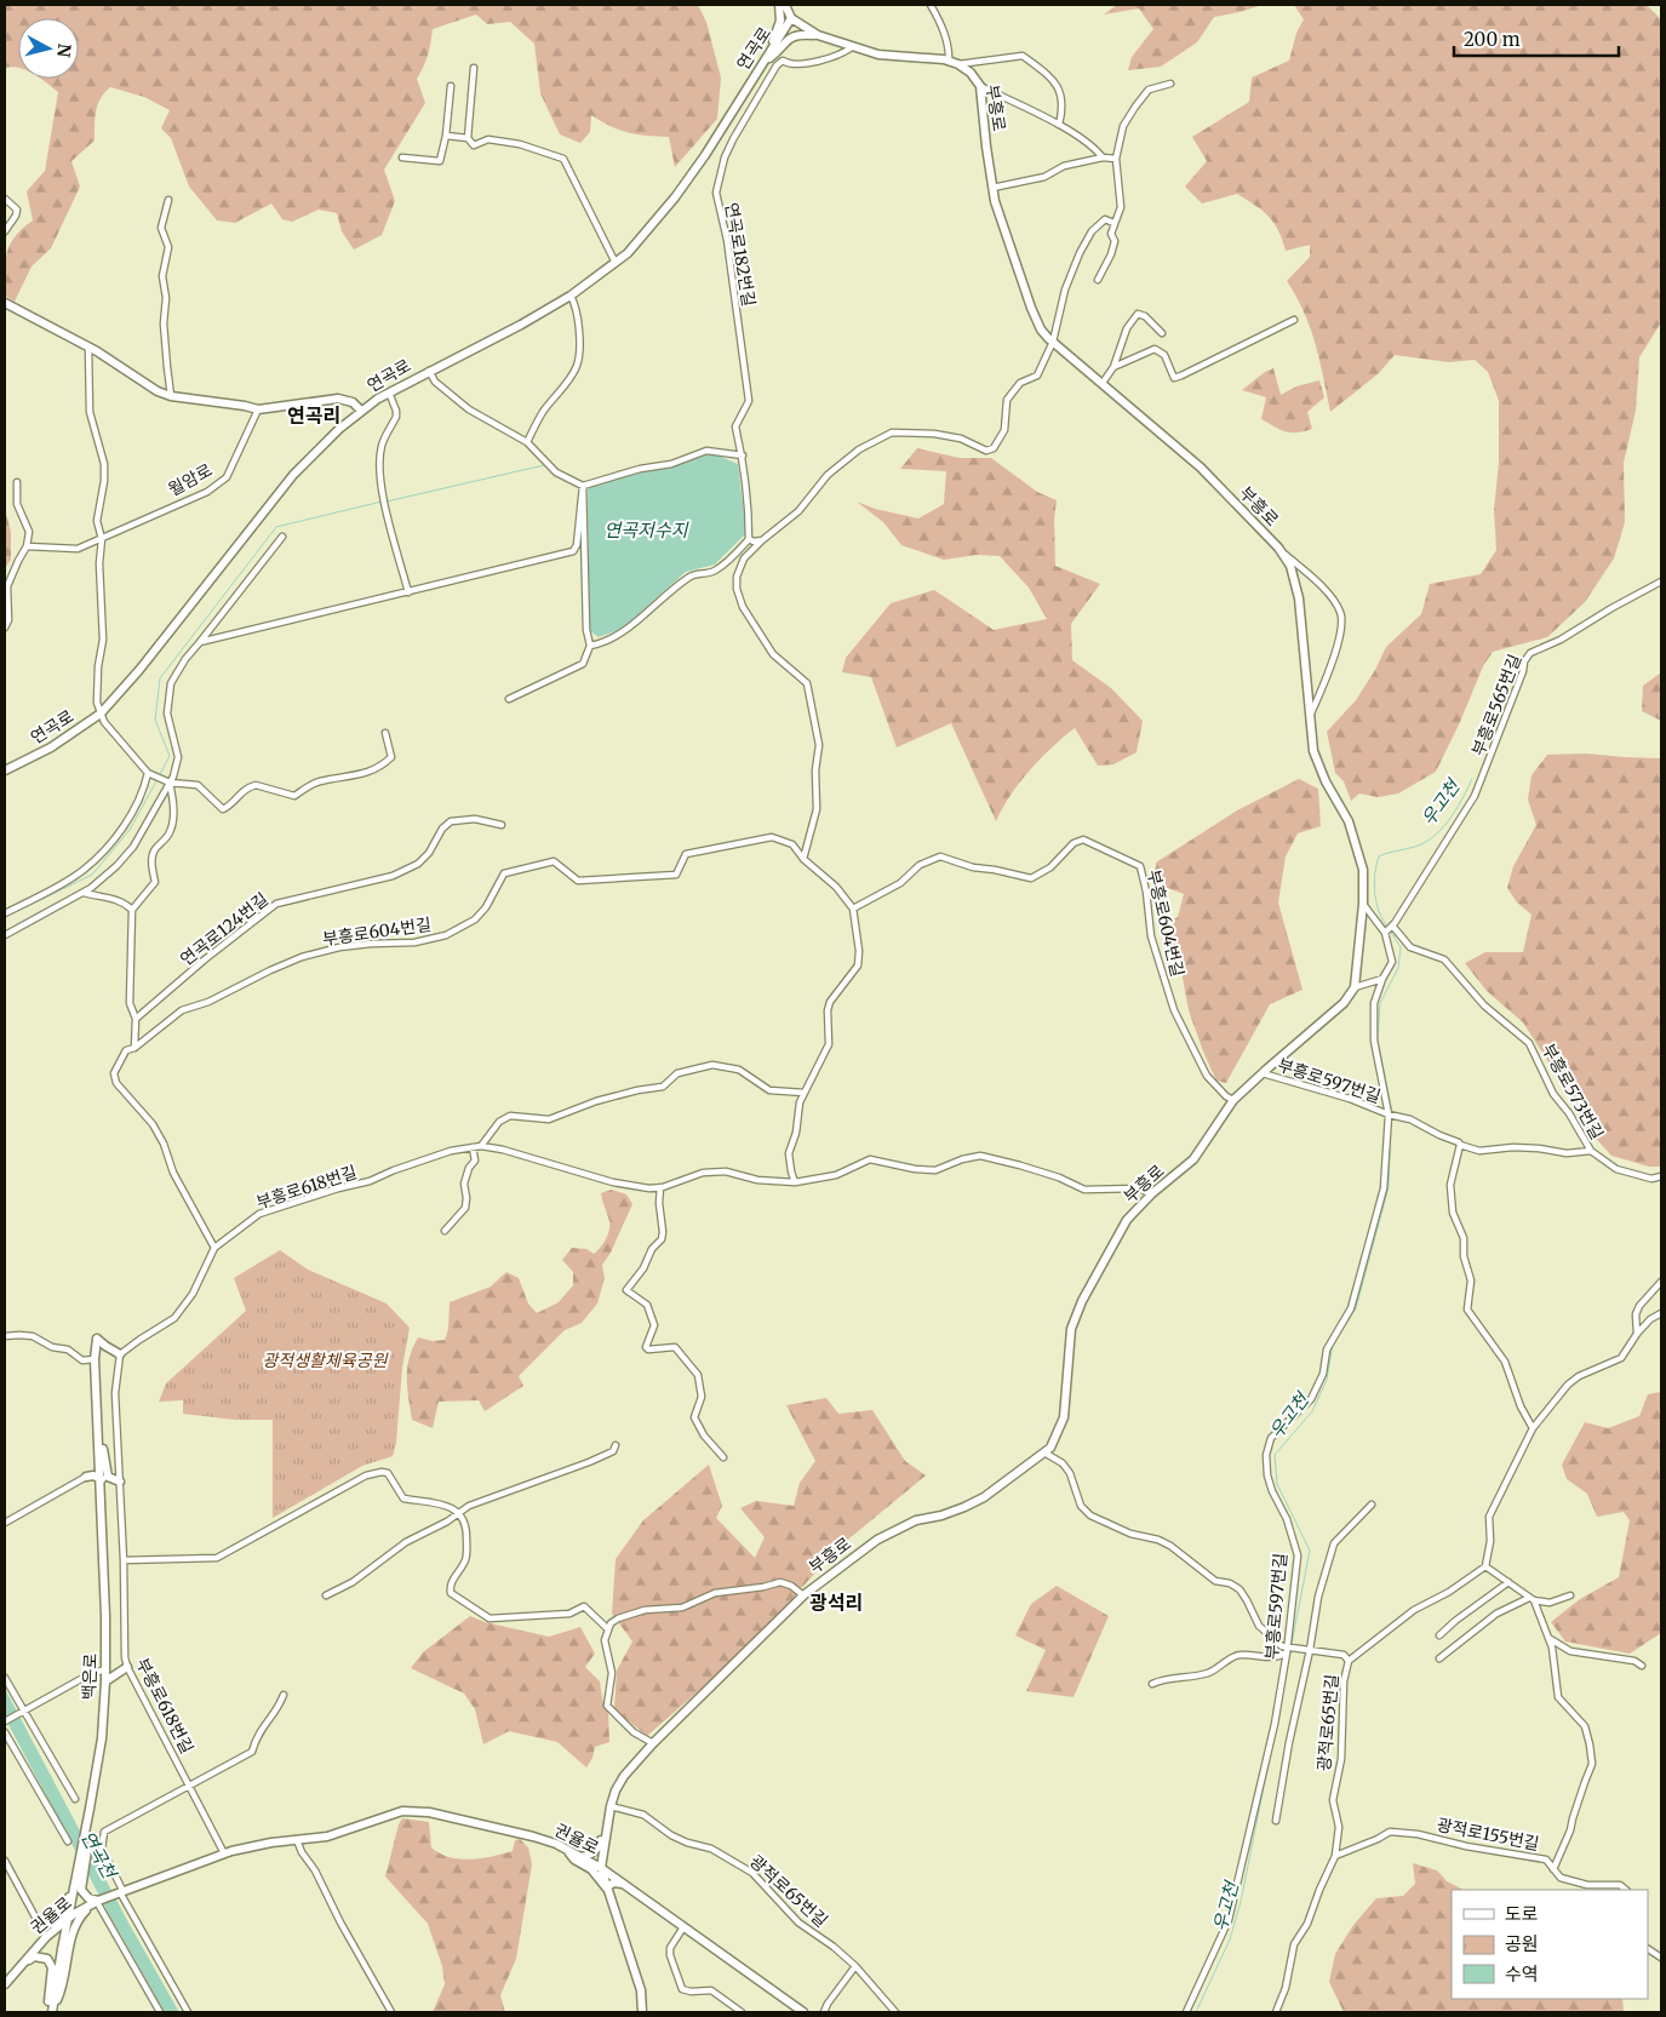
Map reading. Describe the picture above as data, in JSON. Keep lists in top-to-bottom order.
{
  "streets": {
    "main road": [
      "연곡로",
      "부흥로",
      "백은로",
      "권율로"
    ],
    "street": [
      "연곡로182번길",
      "월암로",
      "부흥로565번길",
      "부흥로604번길",
      "연곡로124번길",
      "부흥로597번길",
      "부흥로573번길",
      "부흥로618번길",
      "광적로65번길",
      "광적로155번길"
    ]
  },
  "crossings": [
    ["부흥로", "부흥로604번길"],
    ["부흥로", "부흥로597번길"],
    ["부흥로", "부흥로618번길"],
    ["부흥로", "광적로65번길"],
    ["부흥로", "권율로"],
    ["부흥로565번길", "부흥로597번길"],
    ["부흥로565번길", "부흥로573번길"],
    ["부흥로604번길", "부흥로618번길"],
    ["부흥로597번길", "부흥로573번길"],
    ["부흥로618번길", "백은로"],
    ["부흥로618번길", "권율로"],
    ["백은로", "권율로"],
    ["광적로65번길", "광적로155번길"]
  ],
  "districts": ["연곡리", "광석리"],
  "water": ["연곡저수지", "우고천", "연곡천"],
  "parks": ["광적생활체육공원"],
  "legend": ["도로", "공원", "수역"],
  "scale_bar": "200 m",
  "north": "right"
}
